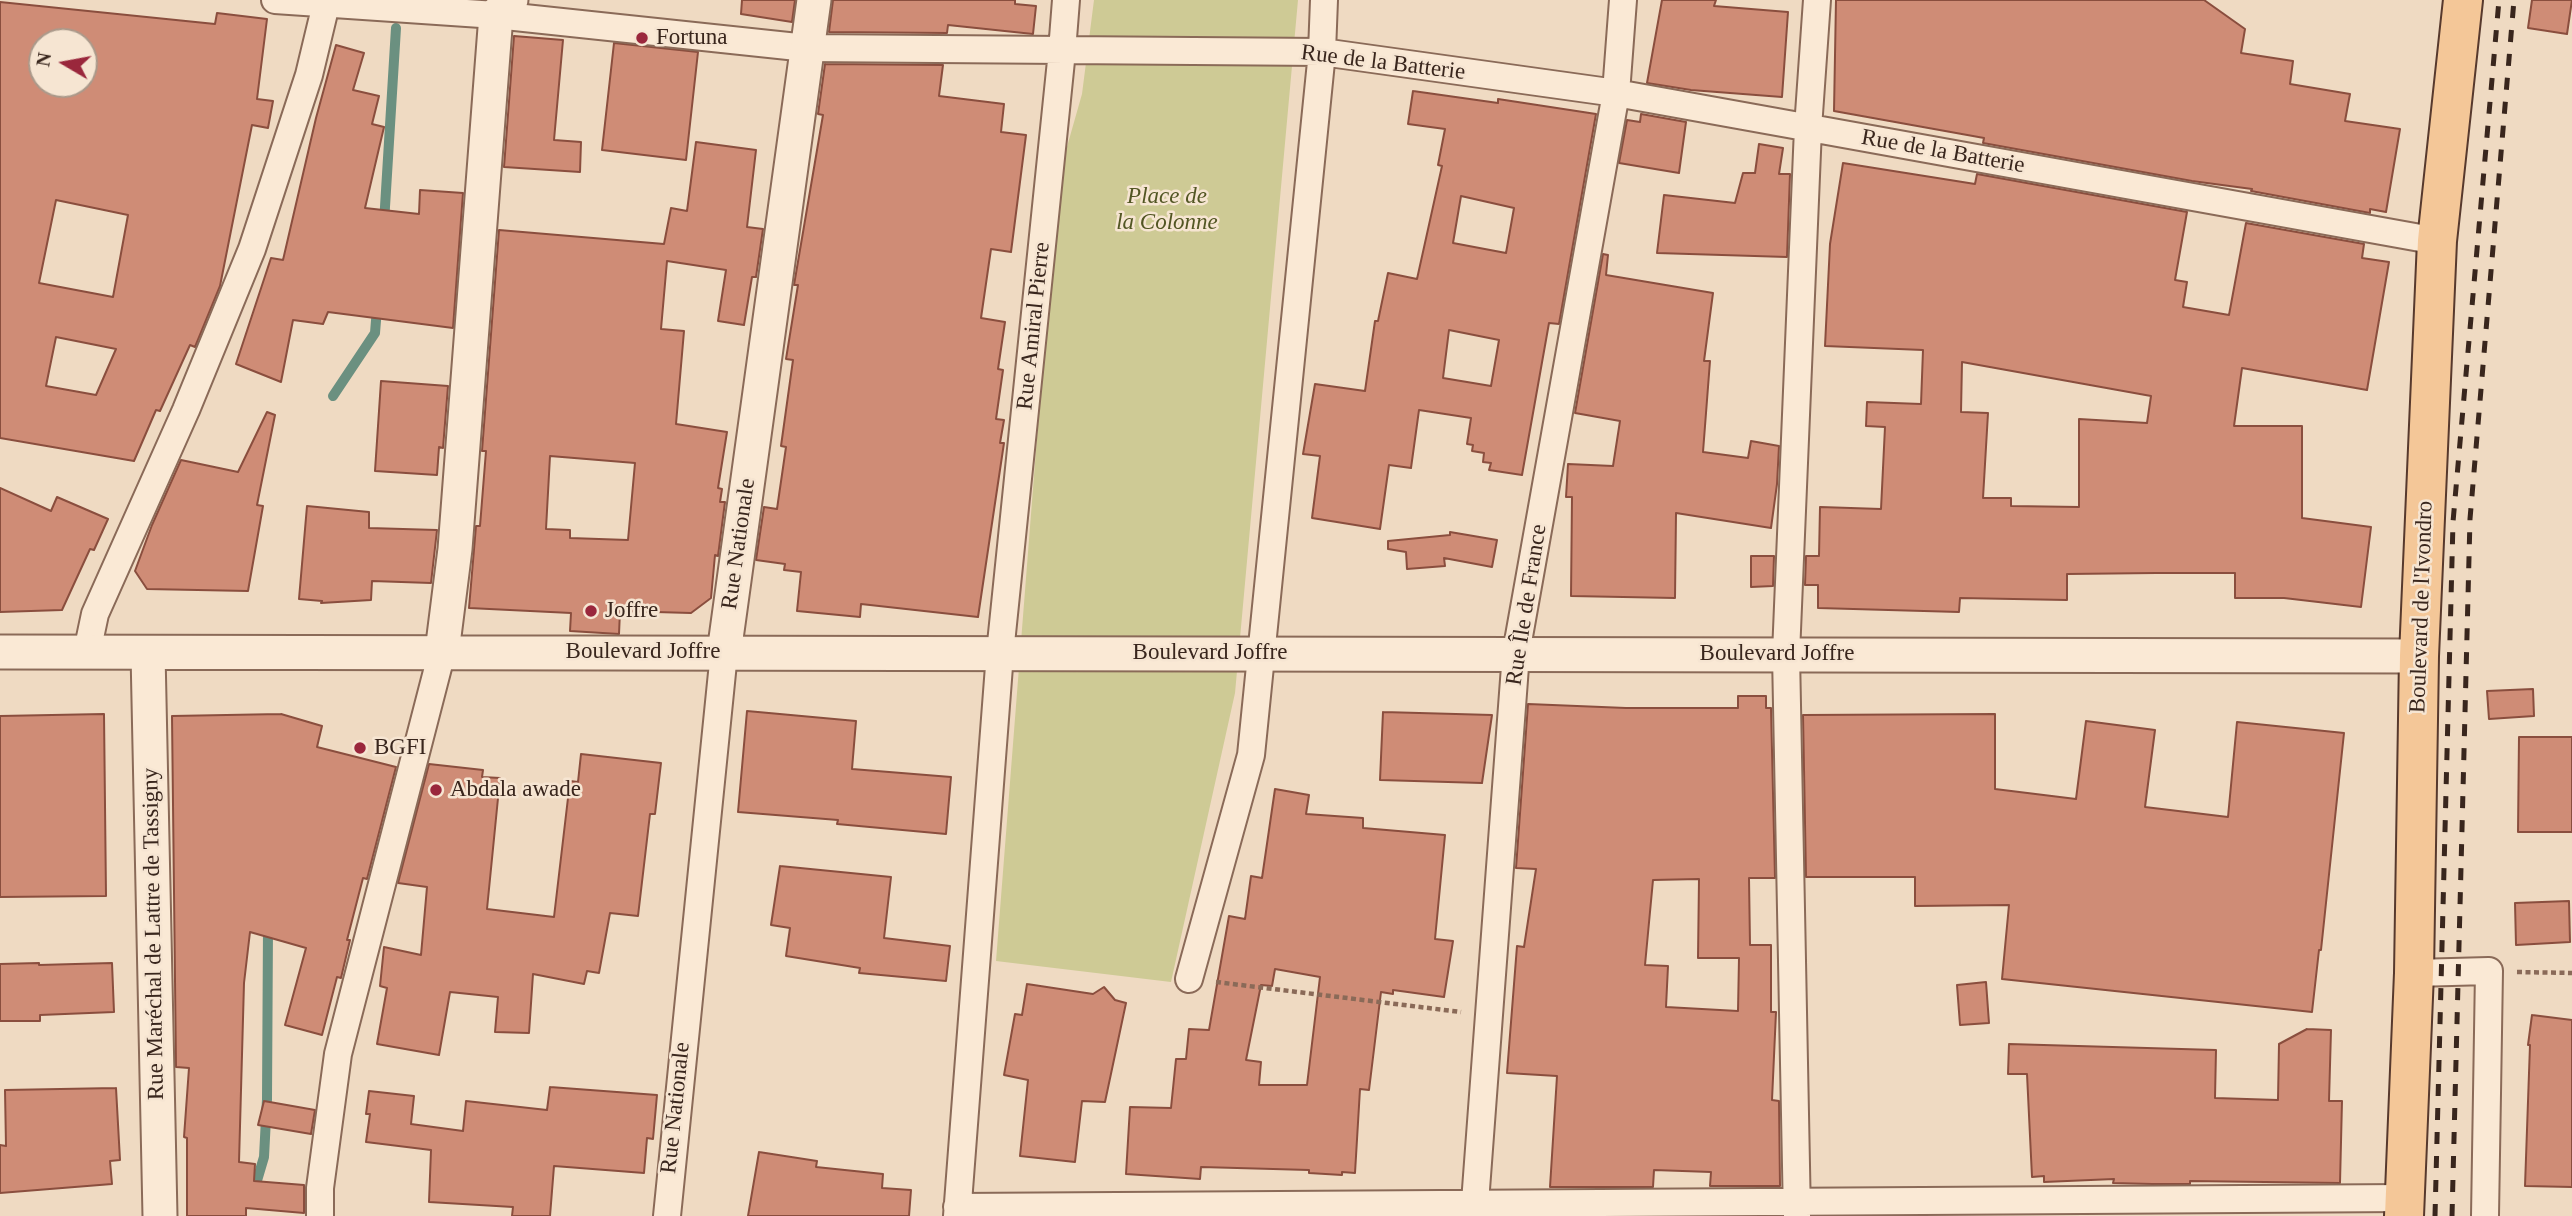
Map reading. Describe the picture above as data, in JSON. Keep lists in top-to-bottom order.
{
  "streets": {
    "main road": ["Boulevard de l'Ivondro"],
    "street": [
      "Rue de la Batterie",
      "Rue Amiral Pierre",
      "Rue Nationale",
      "Rue Île de France",
      "Boulevard Joffre",
      "Rue Maréchal de Lattre de Tassigny"
    ]
  },
  "crossings": [
    ["Rue de la Batterie", "Rue Amiral Pierre"],
    ["Rue de la Batterie", "Rue Nationale"],
    ["Rue de la Batterie", "Rue Île de France"],
    ["Rue de la Batterie", "Boulevard de l'Ivondro"],
    ["Rue Amiral Pierre", "Boulevard Joffre"],
    ["Rue Nationale", "Boulevard Joffre"],
    ["Rue Île de France", "Boulevard Joffre"],
    ["Boulevard de l'Ivondro", "Boulevard Joffre"],
    ["Boulevard Joffre", "Rue Maréchal de Lattre de Tassigny"]
  ],
  "parks": ["Place de la Colonne"],
  "places": [
    "Fortuna",
    "Joffre",
    "BGFI",
    "Abdala awade"
  ],
  "north": "left"
}
